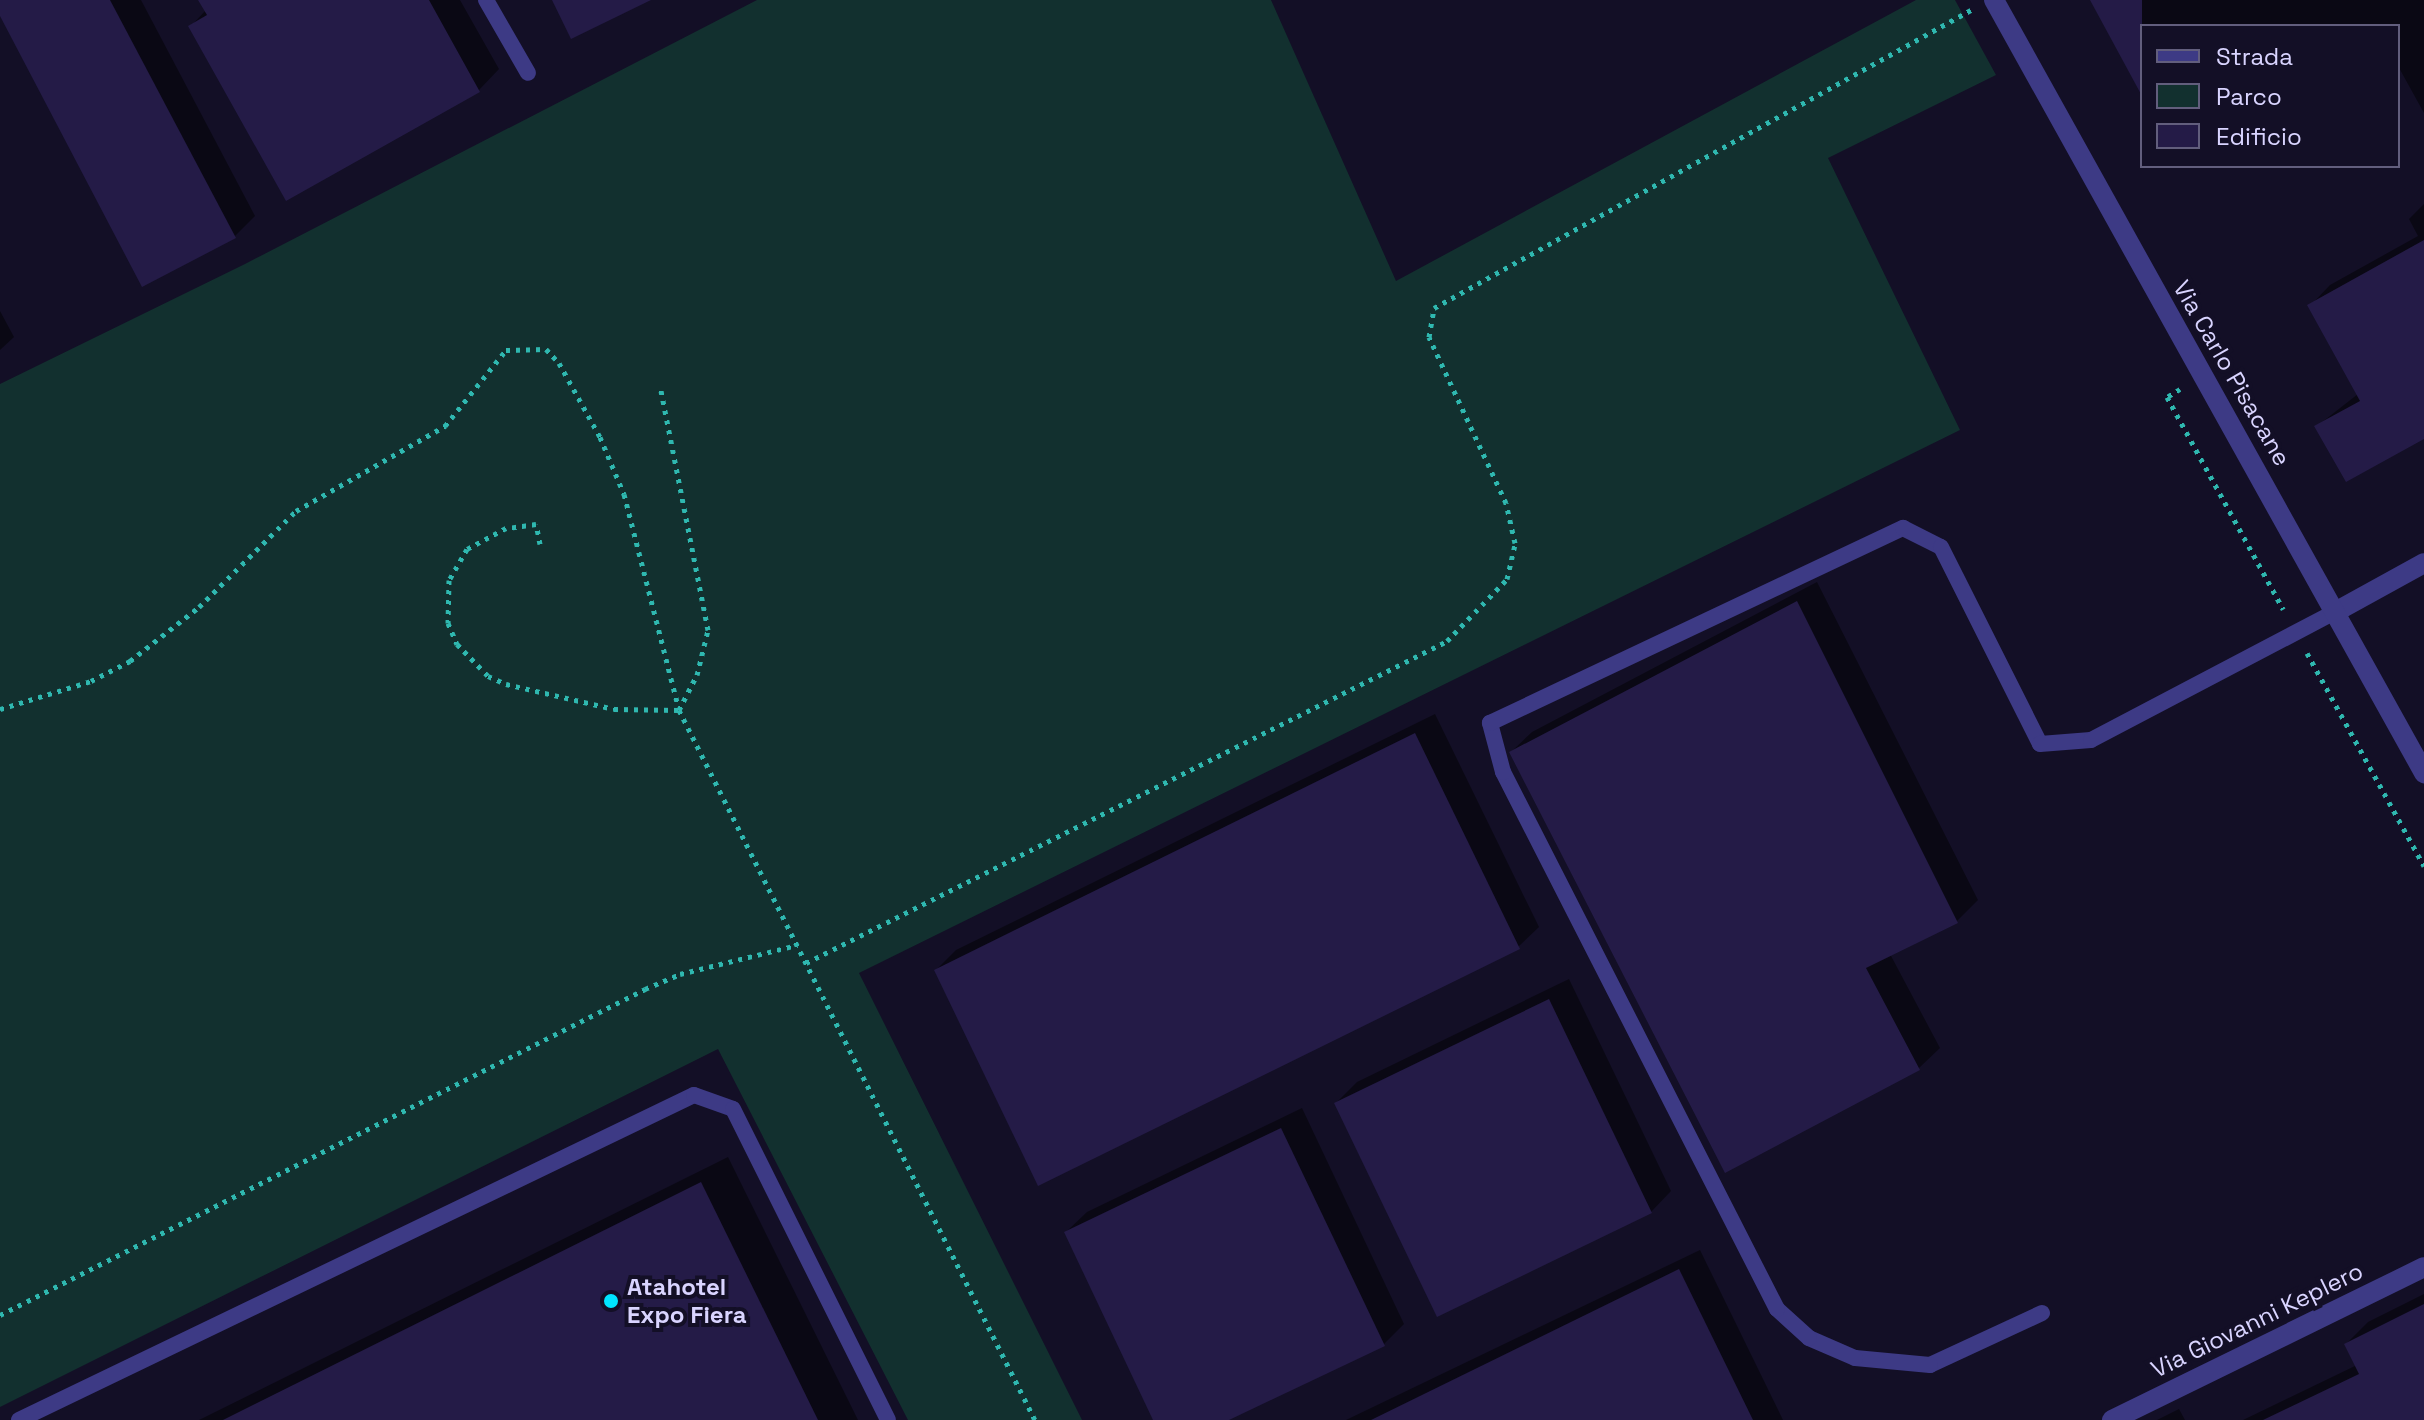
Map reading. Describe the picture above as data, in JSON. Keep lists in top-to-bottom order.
{
  "streets": {
    "street": ["Via Carlo Pisacane", "Via Giovanni Keplero"]
  },
  "places": ["Atahotel Expo Fiera"],
  "legend": ["Strada", "Parco", "Edificio"]
}
